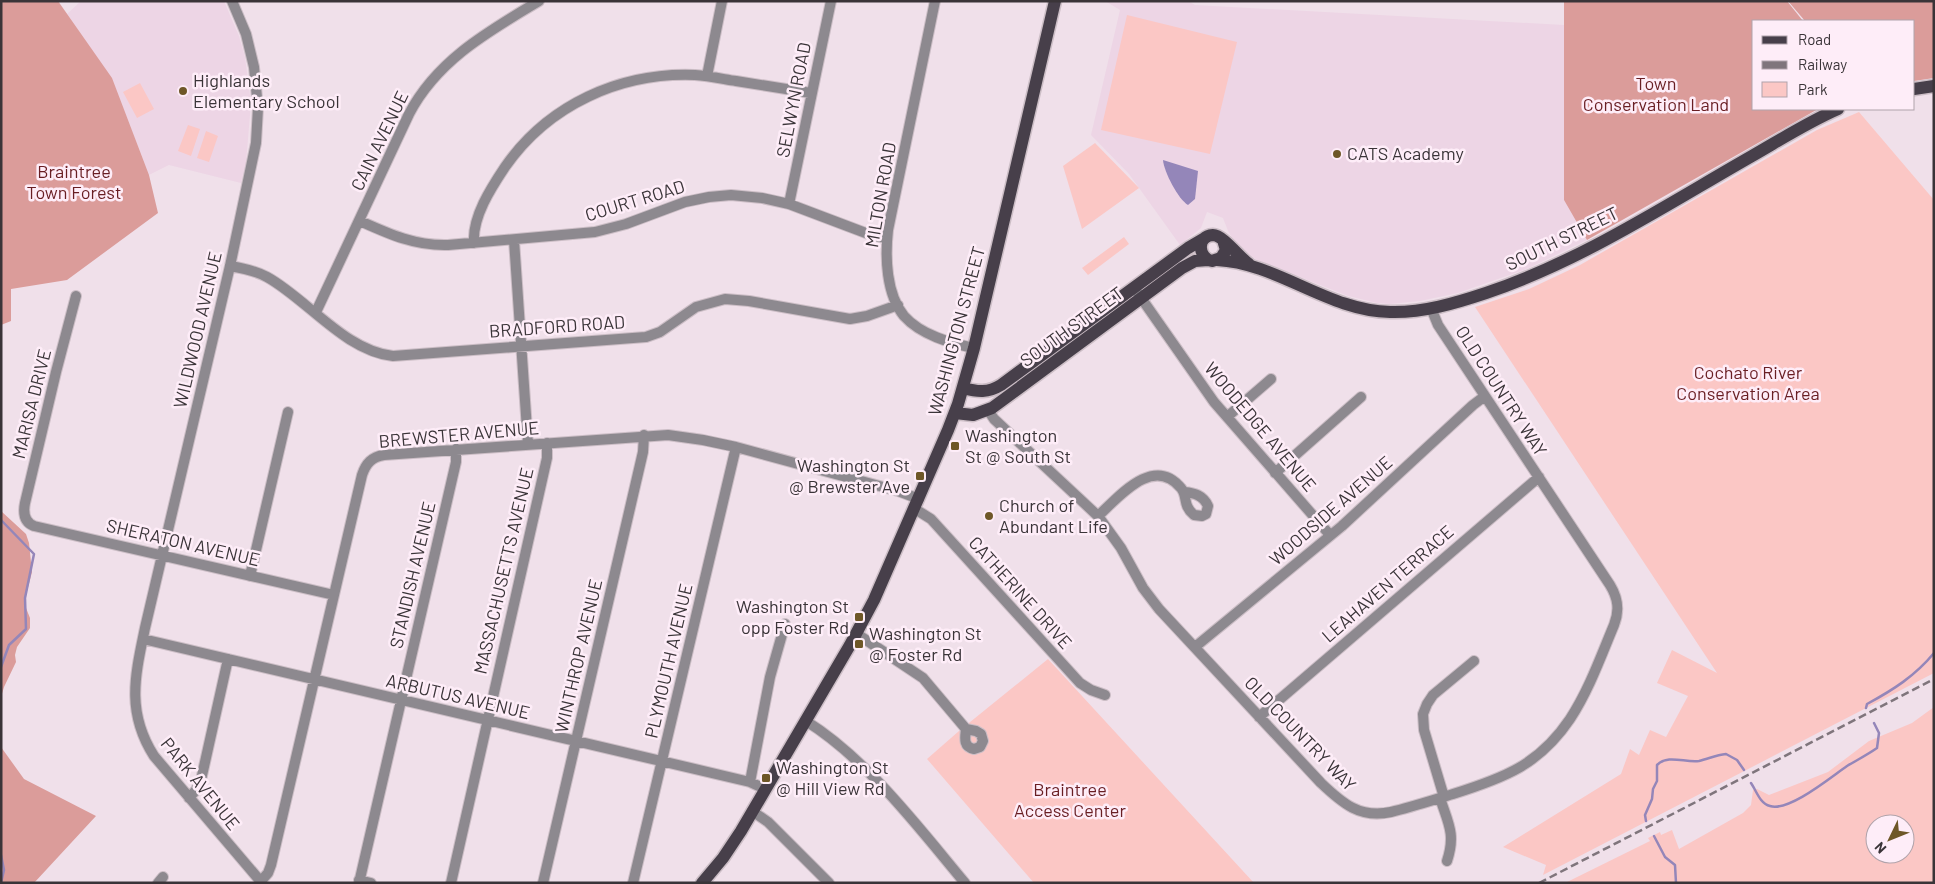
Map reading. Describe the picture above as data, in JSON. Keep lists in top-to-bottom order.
{
  "streets": {
    "main road": ["SOUTH STREET", "WASHINGTON STREET"],
    "street": [
      "SELWYN ROAD",
      "CAIN AVENUE",
      "MILTON ROAD",
      "COURT ROAD",
      "BRADFORD ROAD",
      "WILDWOOD AVENUE",
      "OLD COUNTRY WAY",
      "MARISA DRIVE",
      "WOODEDGE AVENUE",
      "BREWSTER AVENUE",
      "WOODSIDE AVENUE",
      "SHERATON AVENUE",
      "MASSACHUSETTS AVENUE",
      "STANDISH AVENUE",
      "LEAHAVEN TERRACE",
      "CATHERINE DRIVE",
      "WINTHROP AVENUE",
      "PLYMOUTH AVENUE",
      "ARBUTUS AVENUE",
      "PARK AVENUE"
    ]
  },
  "crossings": [
    ["SELWYN ROAD", "COURT ROAD"],
    ["CAIN AVENUE", "COURT ROAD"],
    ["CAIN AVENUE", "BRADFORD ROAD"],
    ["MILTON ROAD", "COURT ROAD"],
    ["MILTON ROAD", "BRADFORD ROAD"],
    ["MILTON ROAD", "WASHINGTON STREET"],
    ["SOUTH STREET", "WASHINGTON STREET"],
    ["SOUTH STREET", "OLD COUNTRY WAY"],
    ["SOUTH STREET", "WOODEDGE AVENUE"],
    ["BRADFORD ROAD", "WILDWOOD AVENUE"],
    ["WILDWOOD AVENUE", "SHERATON AVENUE"],
    ["WILDWOOD AVENUE", "ARBUTUS AVENUE"],
    ["WILDWOOD AVENUE", "PARK AVENUE"],
    ["WASHINGTON STREET", "BREWSTER AVENUE"],
    ["WASHINGTON STREET", "CATHERINE DRIVE"],
    ["WASHINGTON STREET", "ARBUTUS AVENUE"],
    ["OLD COUNTRY WAY", "WOODSIDE AVENUE"],
    ["OLD COUNTRY WAY", "LEAHAVEN TERRACE"],
    ["MARISA DRIVE", "SHERATON AVENUE"],
    ["WOODEDGE AVENUE", "WOODSIDE AVENUE"],
    ["BREWSTER AVENUE", "SHERATON AVENUE"],
    ["BREWSTER AVENUE", "MASSACHUSETTS AVENUE"],
    ["BREWSTER AVENUE", "STANDISH AVENUE"],
    ["BREWSTER AVENUE", "CATHERINE DRIVE"],
    ["BREWSTER AVENUE", "WINTHROP AVENUE"],
    ["BREWSTER AVENUE", "PLYMOUTH AVENUE"],
    ["BREWSTER AVENUE", "ARBUTUS AVENUE"],
    ["BREWSTER AVENUE", "PARK AVENUE"],
    ["MASSACHUSETTS AVENUE", "ARBUTUS AVENUE"],
    ["STANDISH AVENUE", "ARBUTUS AVENUE"],
    ["WINTHROP AVENUE", "ARBUTUS AVENUE"],
    ["PLYMOUTH AVENUE", "ARBUTUS AVENUE"]
  ],
  "parks": [
    "Town Conservation Land",
    "Braintree Town Forest",
    "Cochato River Conservation Area",
    "Braintree Access Center"
  ],
  "places": {
    "other": ["Highlands Elementary School", "CATS Academy", "Church of Abundant Life"],
    "transit": [
      "Washington St @ South St",
      "Washington St @ Brewster Ave",
      "Washington St opp Foster Rd",
      "Washington St @ Foster Rd",
      "Washington St @ Hill View Rd"
    ]
  },
  "legend": ["Road", "Railway", "Park"],
  "north": "bottom left"
}
